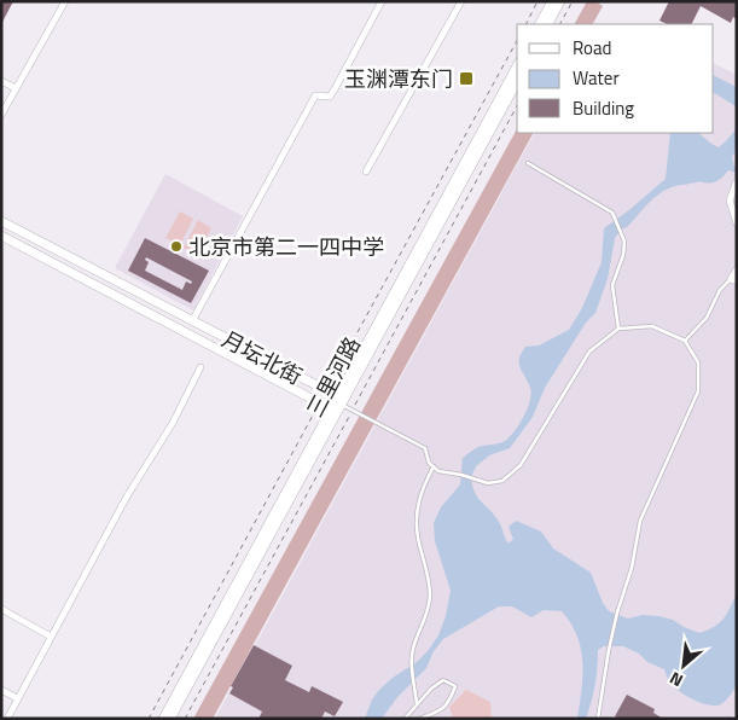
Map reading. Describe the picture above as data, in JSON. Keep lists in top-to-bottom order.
{
  "streets": {
    "main road": ["月坛北街", "三里河路"]
  },
  "crossings": [
    ["月坛北街", "三里河路"]
  ],
  "places": {
    "transit": ["玉渊潭东门"],
    "other": ["北京市第二一四中学"]
  },
  "legend": ["Road", "Water", "Building"],
  "north": "bottom left"
}
